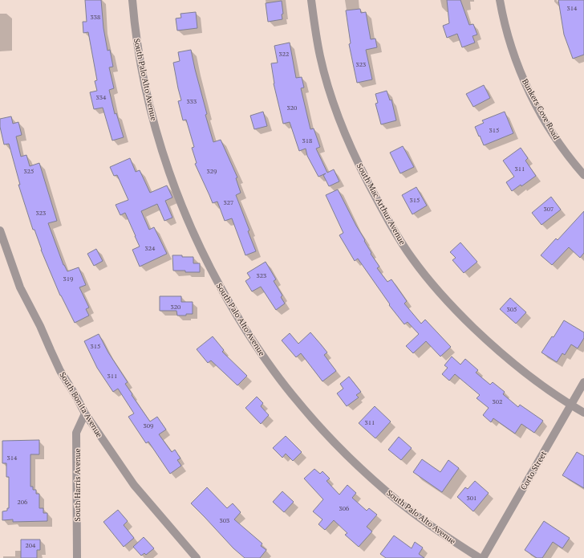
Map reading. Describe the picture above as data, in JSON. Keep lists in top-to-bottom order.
{
  "streets": {
    "street": [
      "South Palo Alto Avenue",
      "Bunkers Cove Road",
      "South Mac Arthur Avenue",
      "South Bonita Avenue",
      "Corto Street",
      "South Harris Avenue"
    ]
  },
  "crossings": [
    ["South Mac Arthur Avenue", "Corto Street"],
    ["South Bonita Avenue", "South Harris Avenue"]
  ],
  "house_numbers": [
    "314",
    "338",
    "322",
    "323",
    "334",
    "333",
    "320",
    "315",
    "318",
    "311",
    "325",
    "329",
    "315",
    "327",
    "307",
    "323",
    "324",
    "323",
    "319",
    "320",
    "305",
    "315",
    "311",
    "302",
    "311",
    "309",
    "314",
    "301",
    "206",
    "306",
    "303",
    "204"
  ]
}
